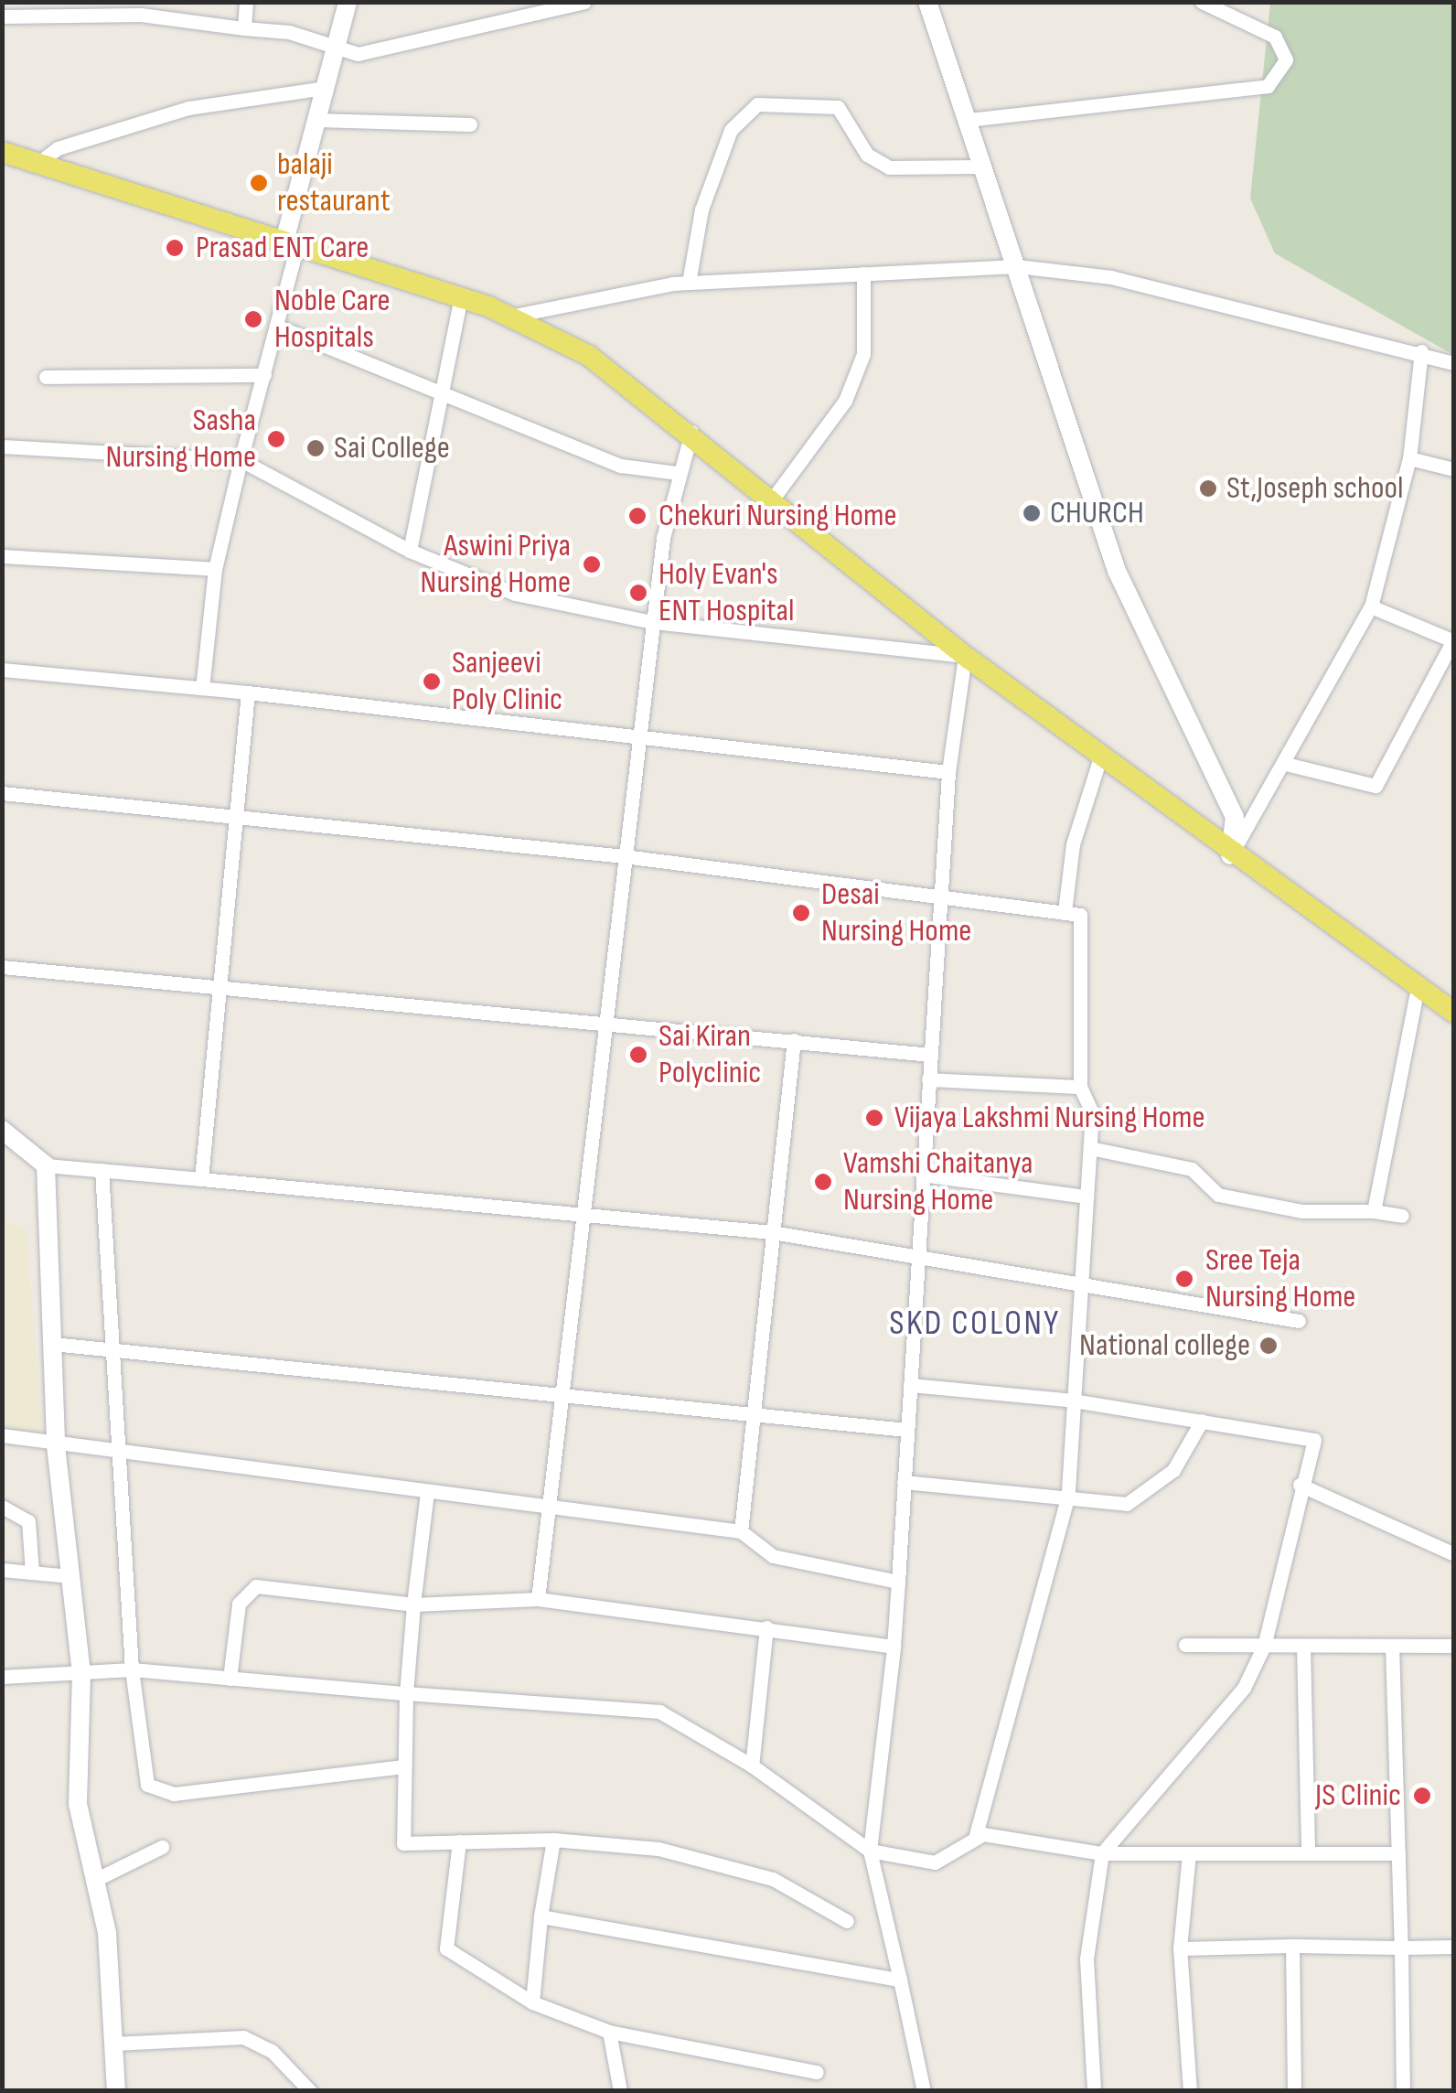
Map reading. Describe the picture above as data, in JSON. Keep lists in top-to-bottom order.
{
  "districts": ["SKD COLONY"],
  "places": [
    "balaji restaurant",
    "Prasad ENT Care",
    "Noble Care Hospitals",
    "Sasha Nursing Home",
    "Sai College",
    "St,Joseph school",
    "CHURCH",
    "Chekuri Nursing Home",
    "Aswini Priya Nursing Home",
    "Holy Evan's ENT Hospital",
    "Sanjeevi Poly Clinic",
    "Desai Nursing Home",
    "Sai Kiran Polyclinic",
    "Vijaya Lakshmi Nursing Home",
    "Vamshi Chaitanya Nursing Home",
    "Sree Teja Nursing Home",
    "National college",
    "JS Clinic"
  ]
}
